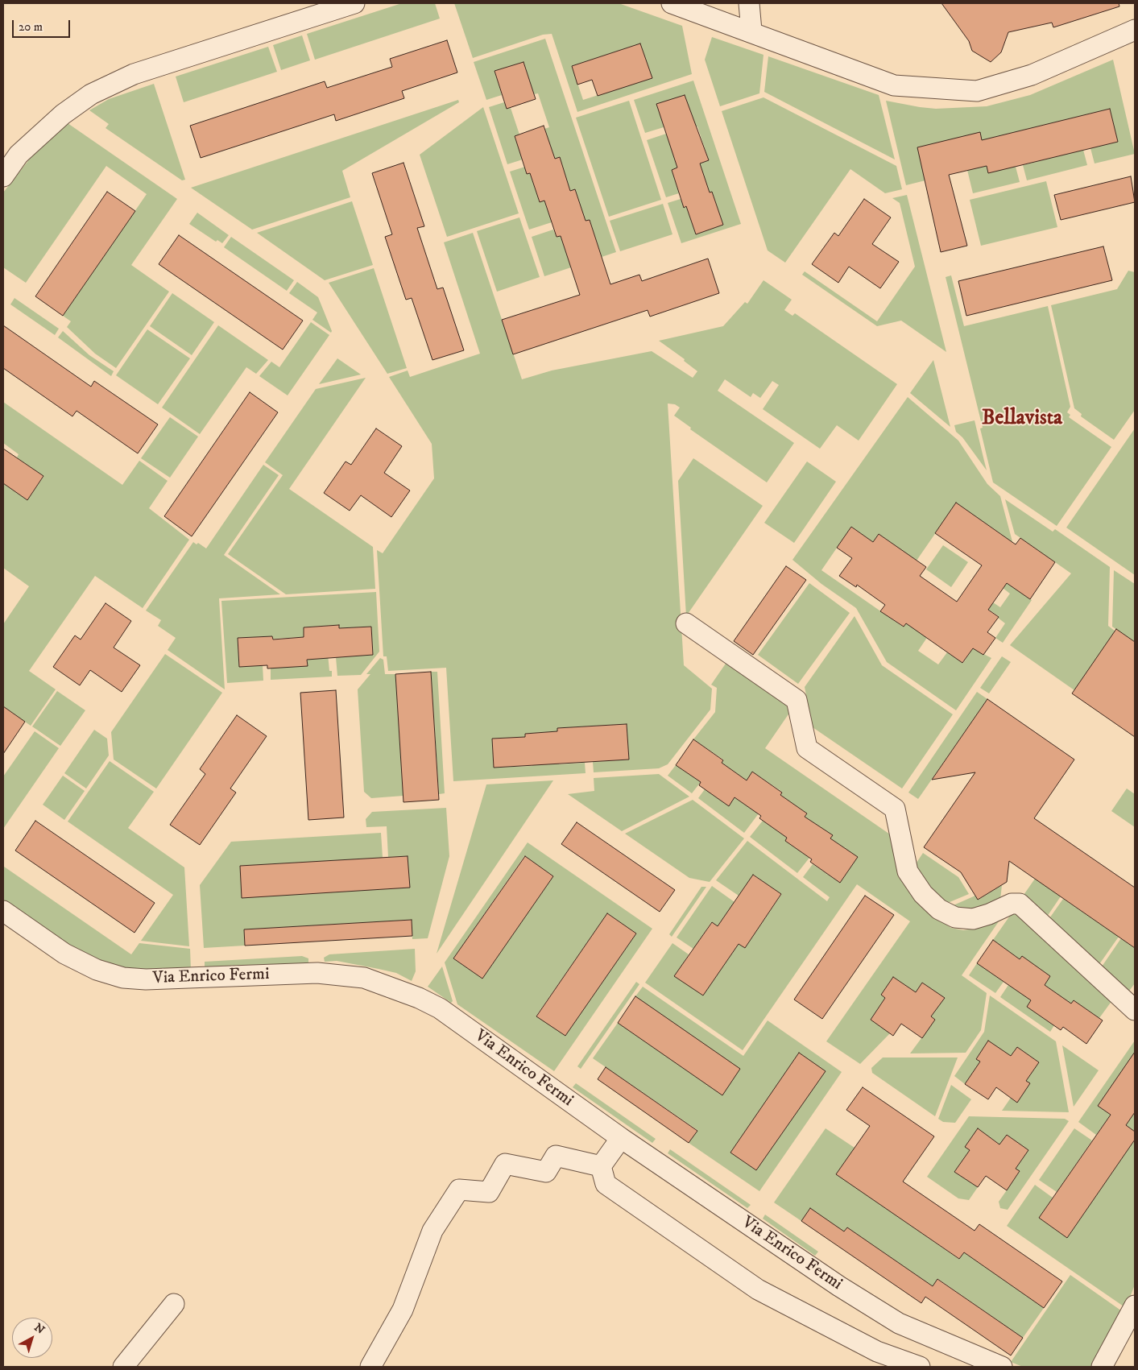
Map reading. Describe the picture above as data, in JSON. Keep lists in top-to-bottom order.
{
  "streets": {
    "street": ["Via Enrico Fermi"]
  },
  "districts": ["Bellavista"],
  "scale_bar": "20 m",
  "north": "top right"
}
